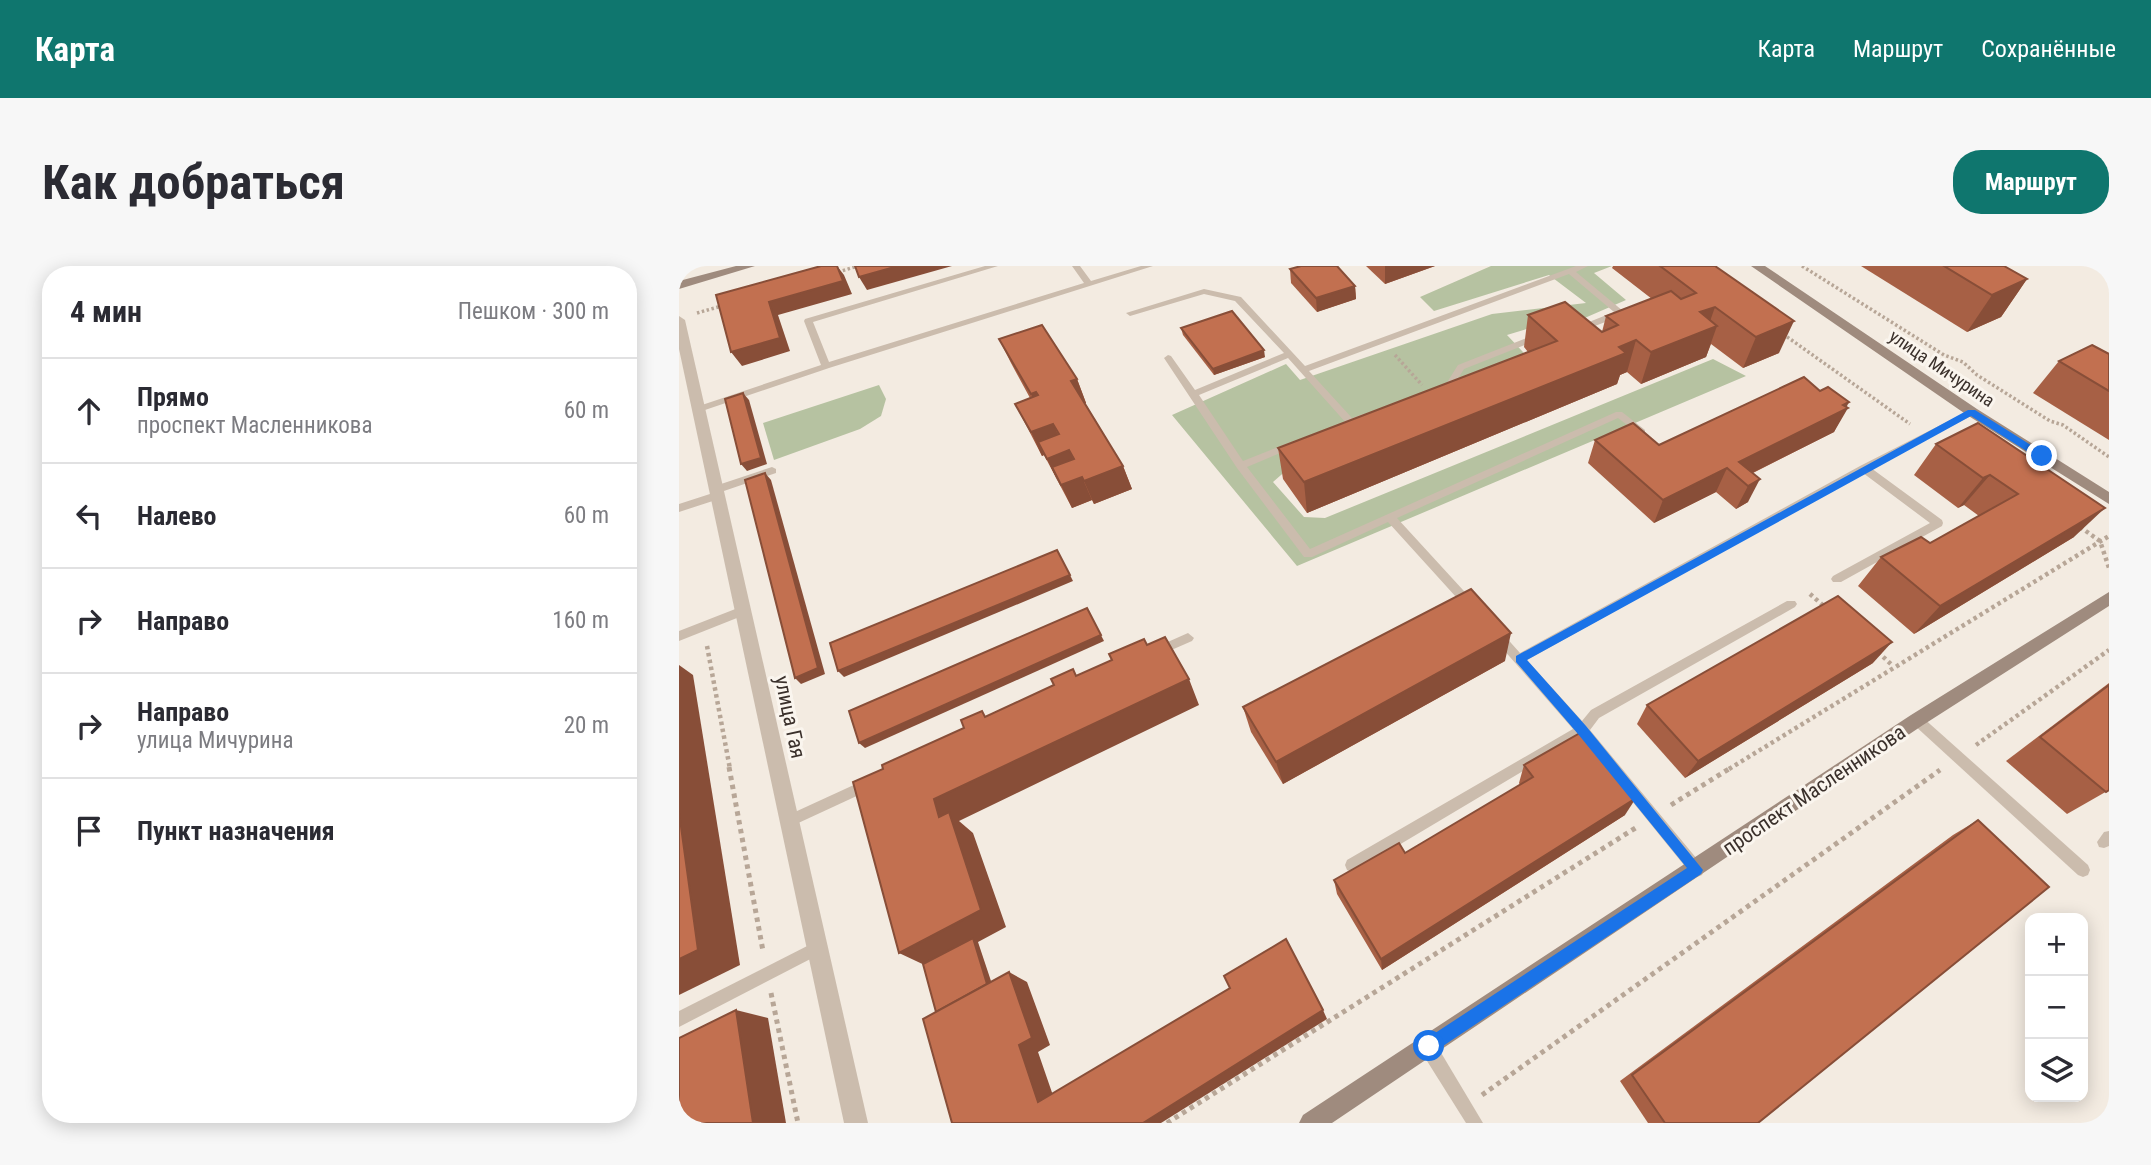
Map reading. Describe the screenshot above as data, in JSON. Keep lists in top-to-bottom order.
{
  "streets": {
    "main road": ["улица Мичурина", "проспект Масленникова"],
    "street": ["улица Гая"]
  },
  "page": {
    "header": "Карта",
    "nav": ["Карта", "Маршрут", "Сохранённые"],
    "buttons": "Маршрут",
    "title": "Как добраться",
    "heading": ["4 мин", "Пешком · 300 m"],
    "list": [
      ["Прямо", "проспект Масленникова", "60 m"],
      ["Налево", "60 m"],
      ["Направо", "160 m"],
      ["Направо", "улица Мичурина", "20 m"],
      "Пункт назначения"
    ],
    "map_buttons": ["+", "−"]
  }
}
